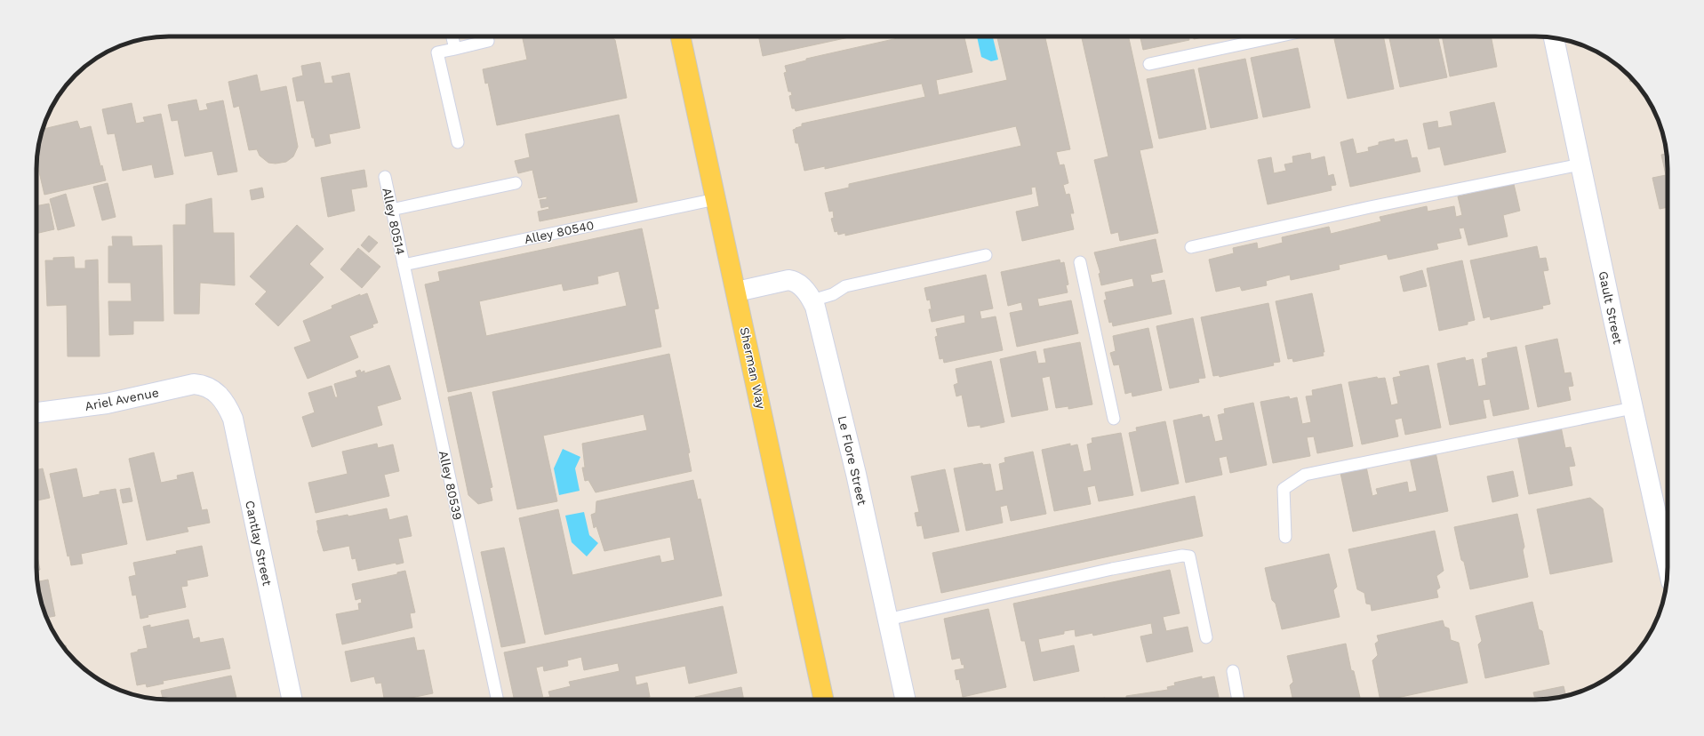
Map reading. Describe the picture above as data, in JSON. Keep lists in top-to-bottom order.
{
  "streets": {
    "main road": ["Sherman Way"],
    "street": [
      "Gault Street",
      "Ariel Avenue",
      "Le Flore Street",
      "Cantlay Street"
    ],
    "lane": ["Alley 80514", "Alley 80540", "Alley 80539"]
  },
  "crossings": [
    ["Alley 80514", "Alley 80540"],
    ["Alley 80514", "Alley 80539"],
    ["Alley 80540", "Sherman Way"],
    ["Alley 80540", "Alley 80539"],
    ["Sherman Way", "Le Flore Street"],
    ["Ariel Avenue", "Cantlay Street"]
  ]
}
